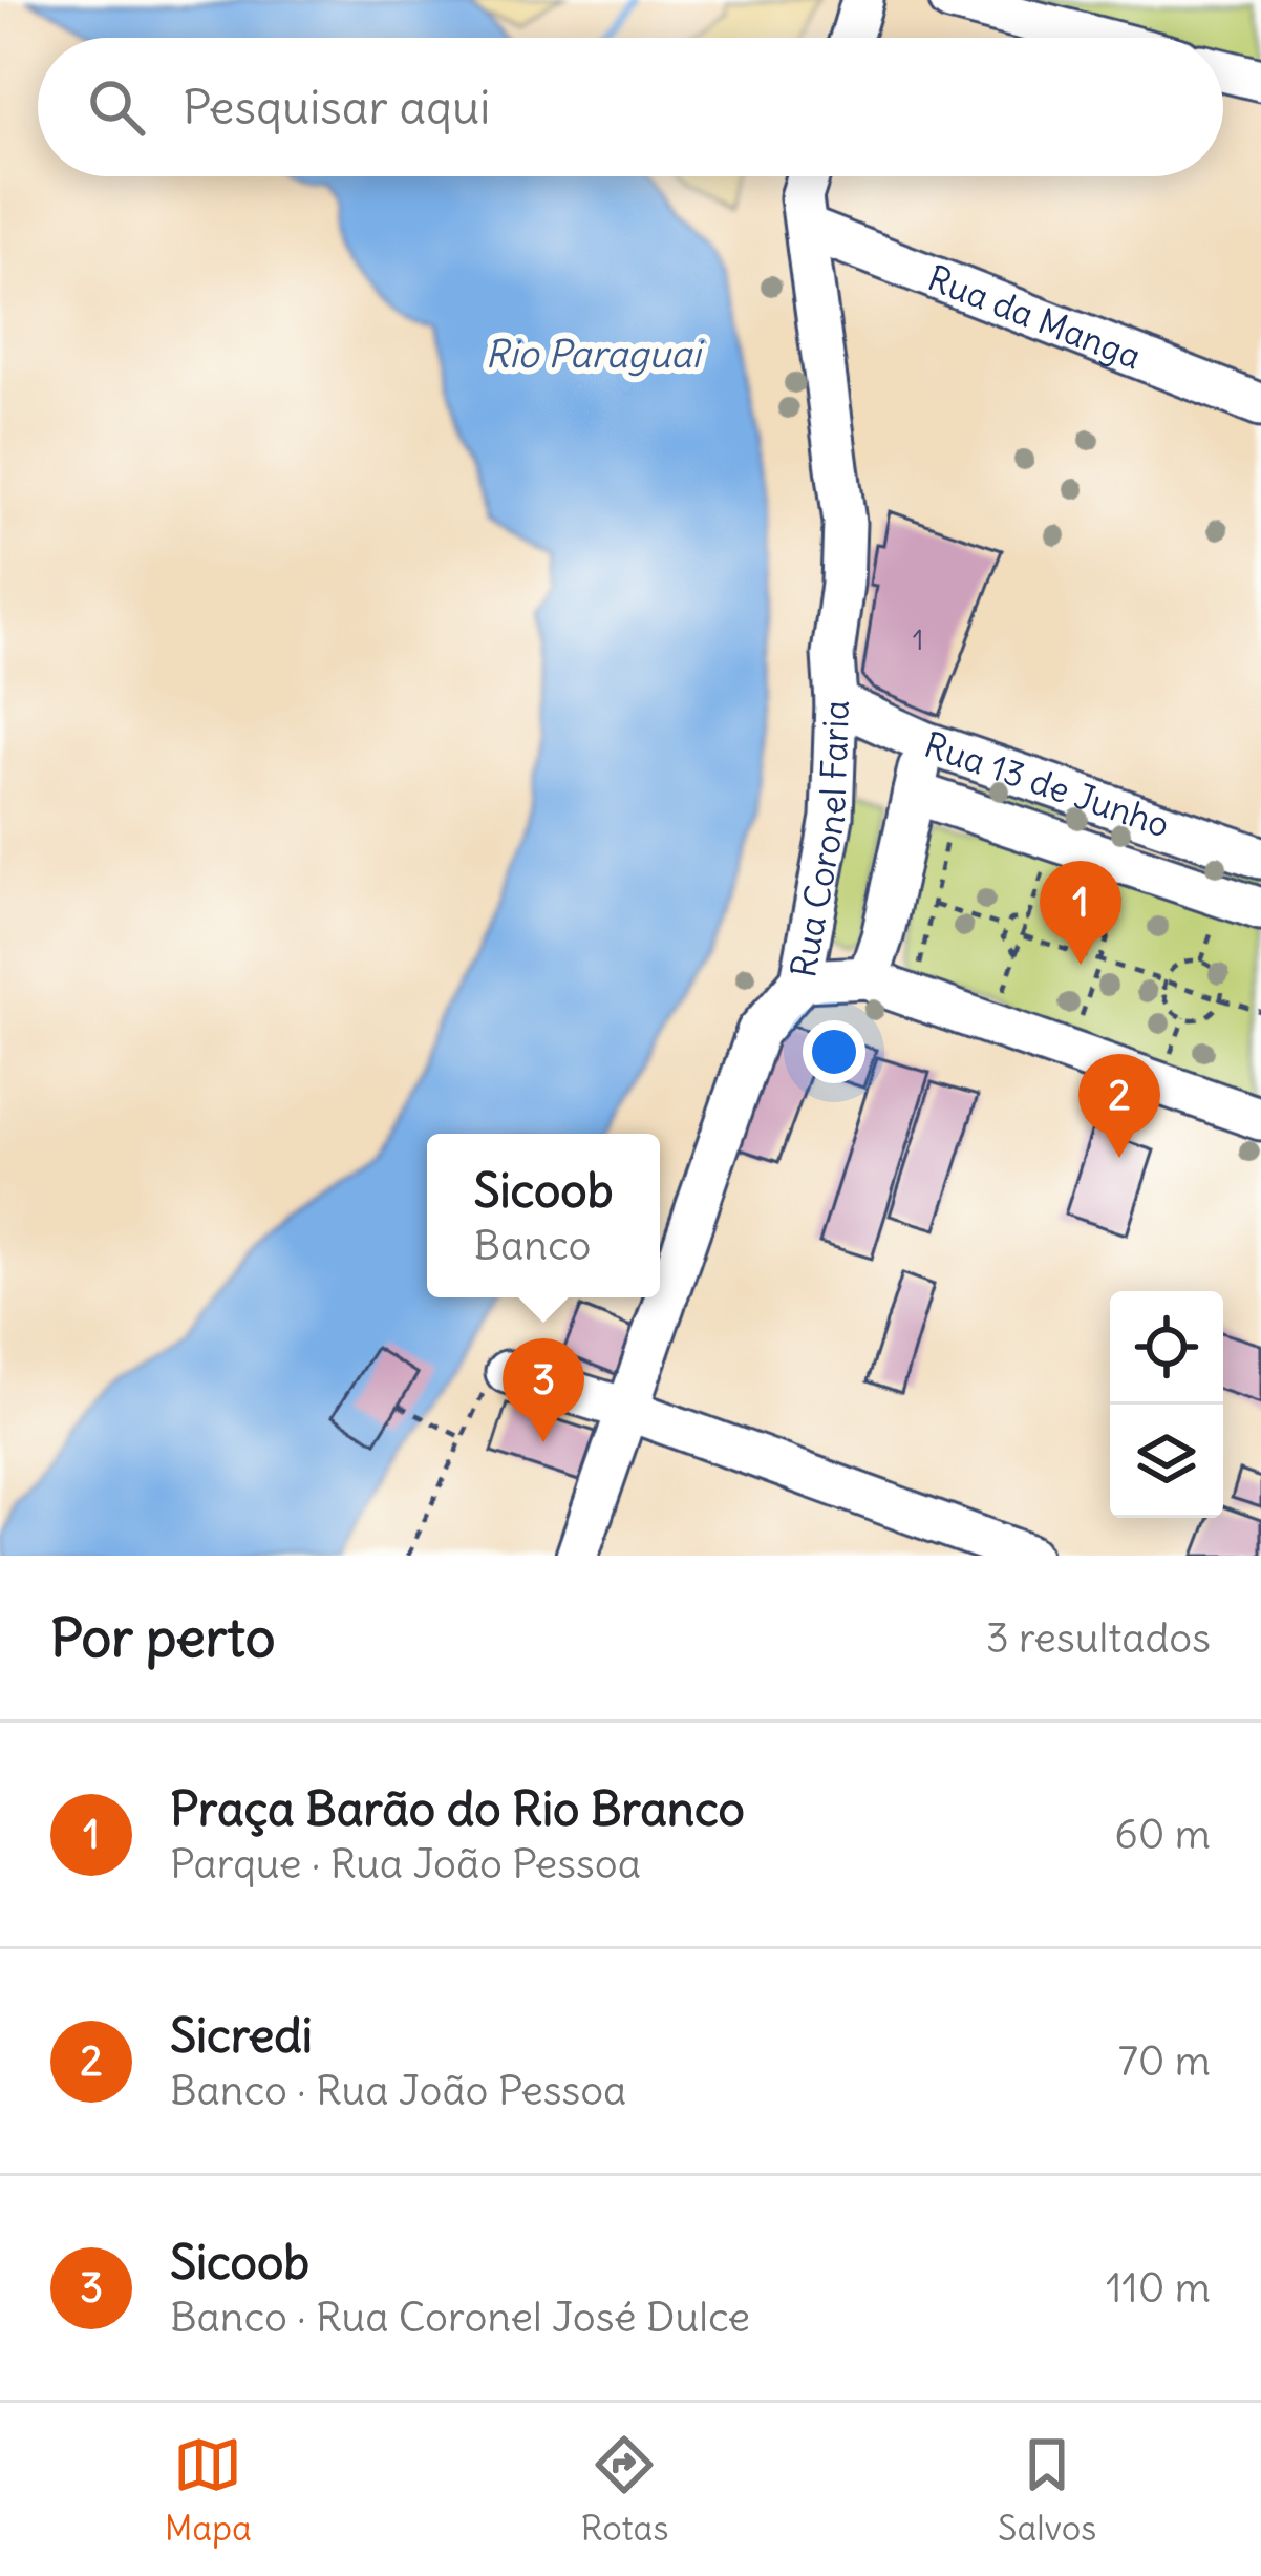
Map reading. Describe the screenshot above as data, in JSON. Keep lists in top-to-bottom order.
{
  "streets": {
    "street": ["Rua da Manga", "Rua 13 de Junho", "Rua Coronel Faria"]
  },
  "crossings": [
    ["Rua da Manga", "Rua Coronel Faria"],
    ["Rua 13 de Junho", "Rua Coronel Faria"]
  ],
  "water": ["Rio Paraguai"],
  "house_numbers": ["1"],
  "page": {
    "search": "Pesquisar aqui",
    "pins": ["1", "2", "3"],
    "popup": ["Sicoob", "Banco"],
    "heading": ["Por perto", "3 resultados"],
    "list": [
      {
        "mark": "1",
        "name": "Praça Barão do Rio Branco",
        "note": "Parque · Rua João Pessoa",
        "value": "60 m"
      },
      {
        "mark": "2",
        "name": "Sicredi",
        "note": "Banco · Rua João Pessoa",
        "value": "70 m"
      },
      {
        "mark": "3",
        "name": "Sicoob",
        "note": "Banco · Rua Coronel José Dulce",
        "value": "110 m"
      }
    ],
    "nav": ["Mapa", "Rotas", "Salvos"]
  }
}
